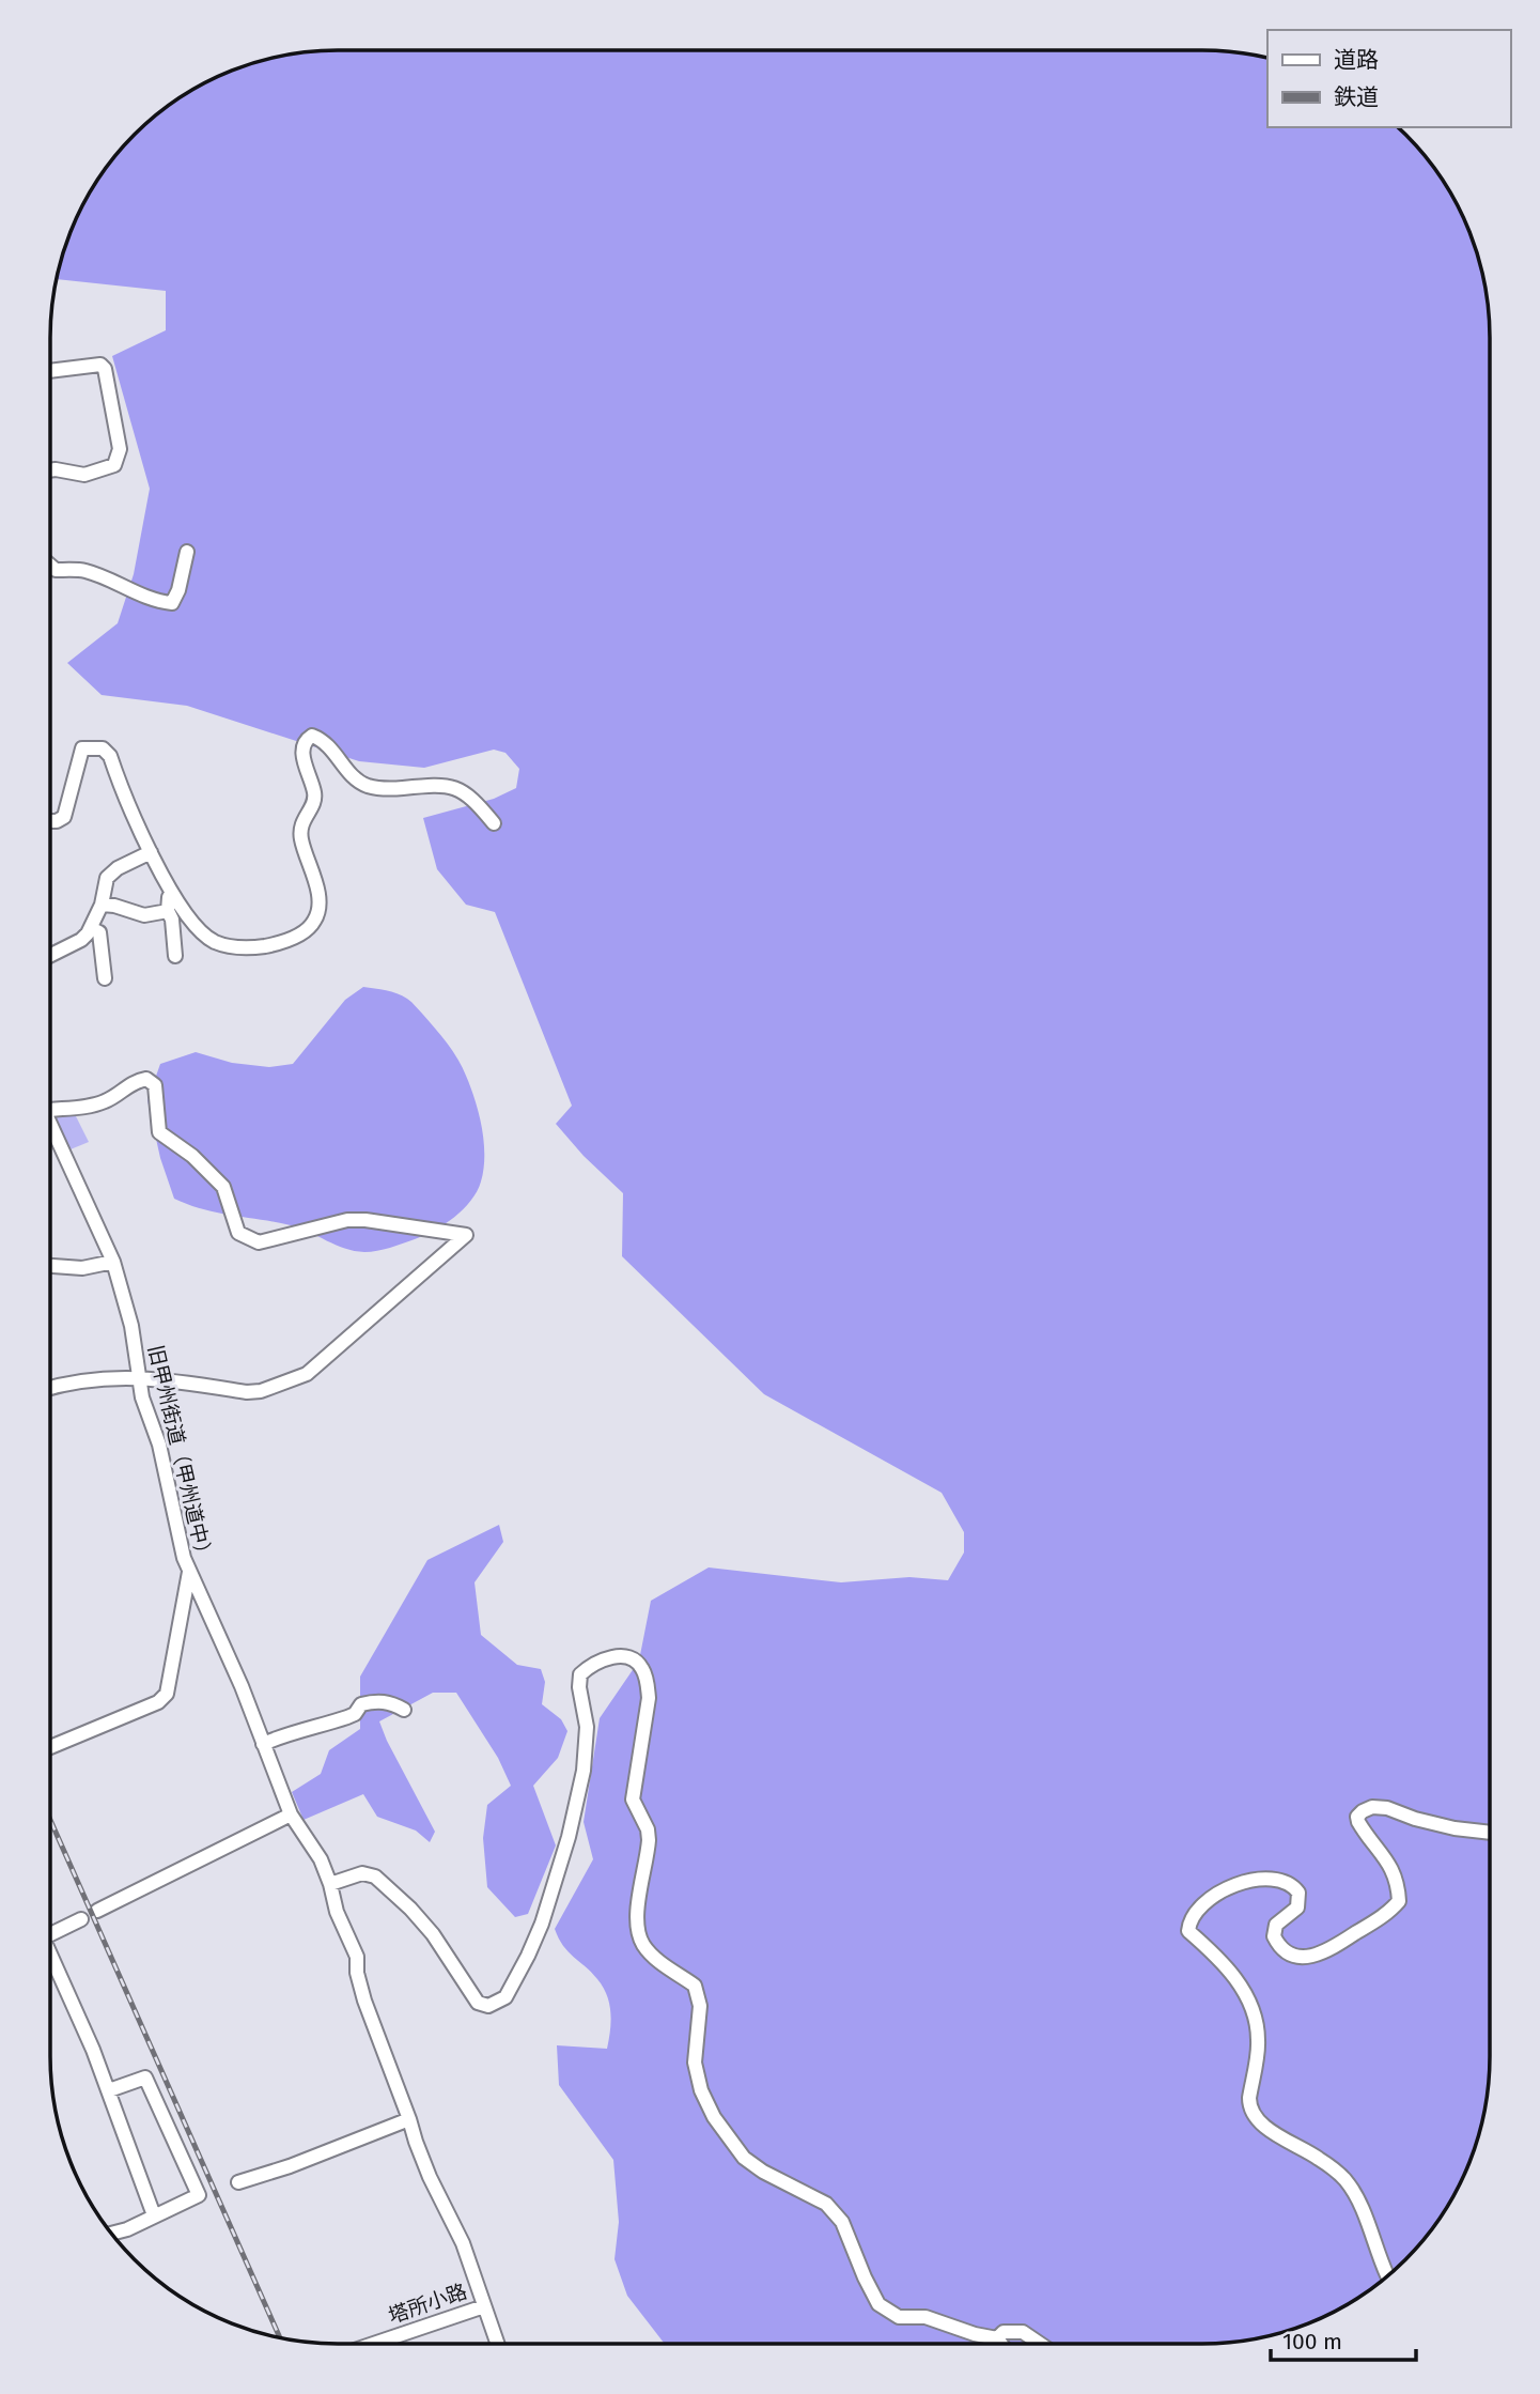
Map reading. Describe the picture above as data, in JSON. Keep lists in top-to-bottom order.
{
  "streets": {
    "street": ["旧甲州街道（甲州道中）", "塔所小路"]
  },
  "legend": ["道路", "鉄道"],
  "scale_bar": "100 m"
}
